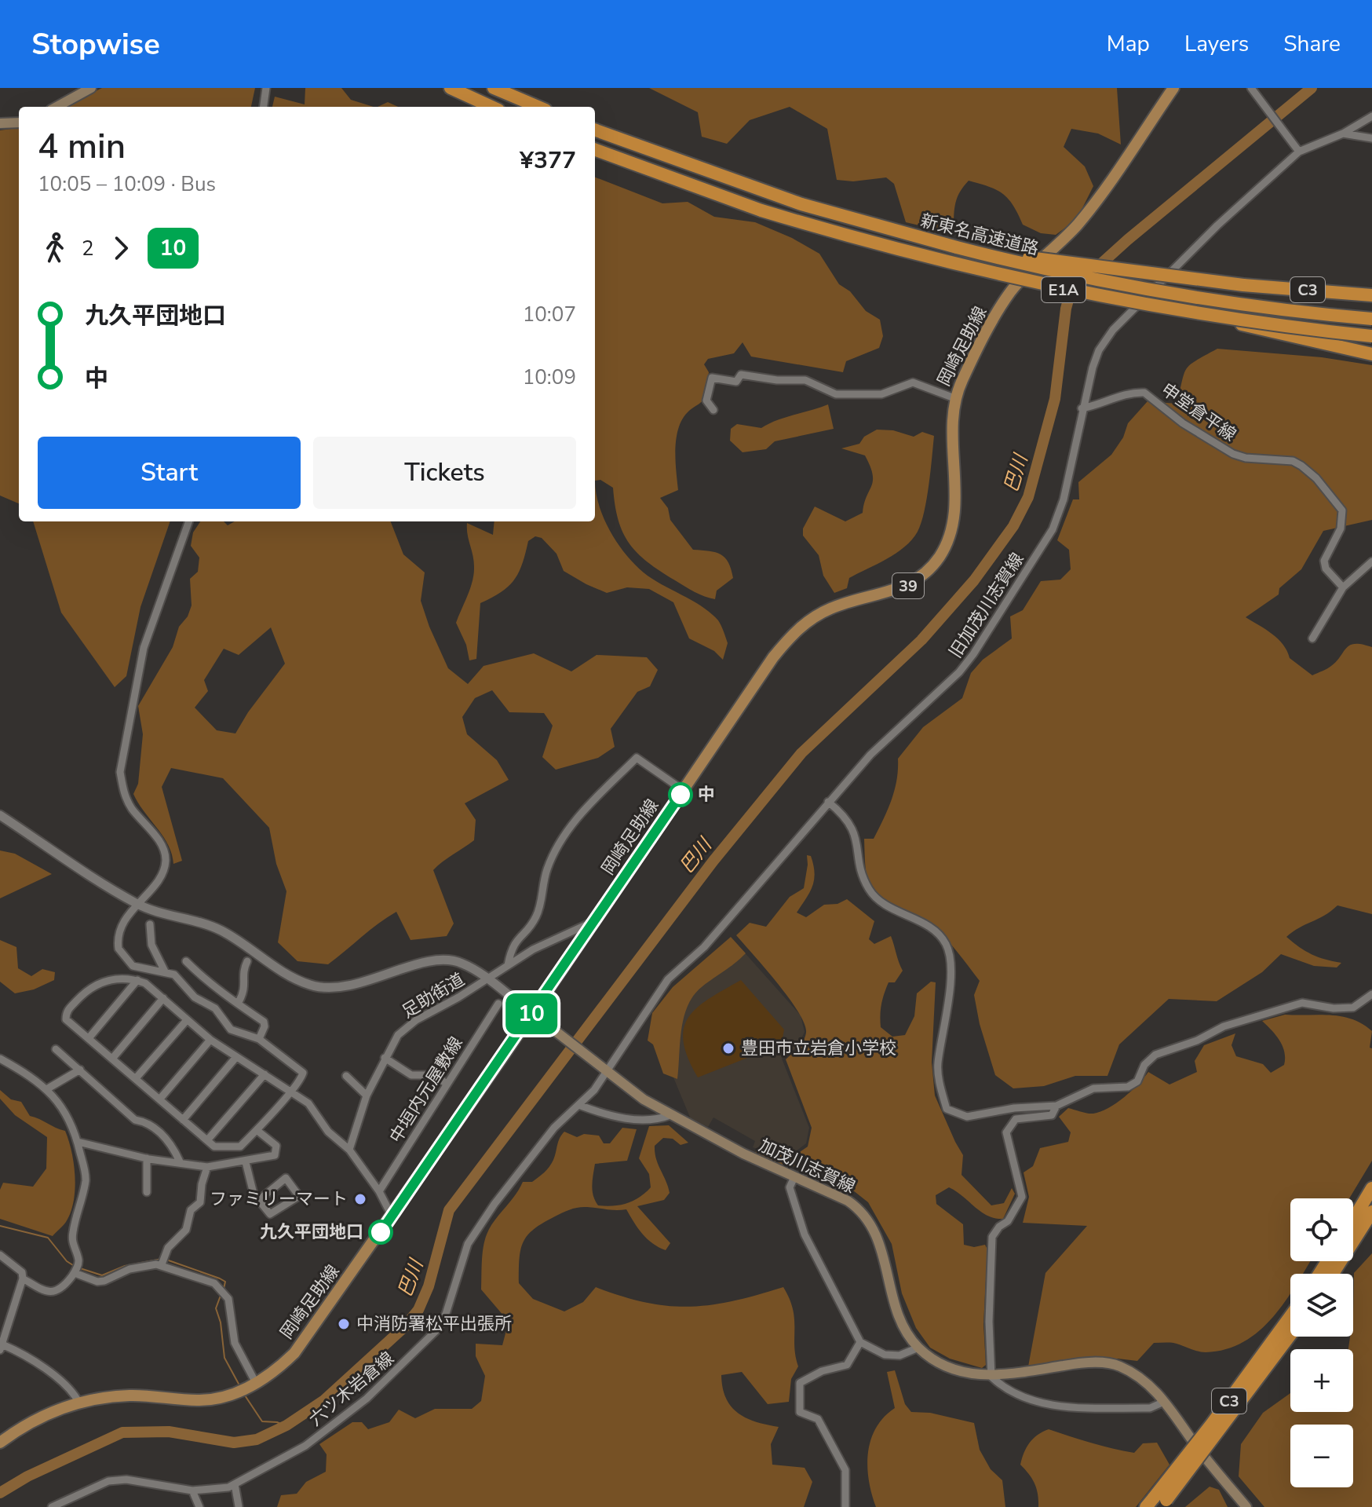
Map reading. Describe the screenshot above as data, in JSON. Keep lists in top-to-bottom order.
{
  "streets": {
    "highway": ["新東名高速道路", "E1A", "C3"],
    "main road": ["岡崎足助線", "39", "加茂川志賀線"],
    "street": [
      "申堂倉平線",
      "旧加茂川志賀線",
      "足助街道",
      "中垣内元屋敷線",
      "六ツ木岩倉線"
    ]
  },
  "crossings": [
    ["新東名高速道路", "C3"],
    ["岡崎足助線", "足助街道"],
    ["岡崎足助線", "加茂川志賀線"],
    ["申堂倉平線", "旧加茂川志賀線"],
    ["旧加茂川志賀線", "加茂川志賀線"],
    ["旧加茂川志賀線", "六ツ木岩倉線"],
    ["加茂川志賀線", "六ツ木岩倉線"]
  ],
  "water": ["巴川"],
  "places": [
    "中",
    "豊田市立岩倉小学校",
    "ファミリーマート",
    "九久平団地口",
    "中消防署松平出張所"
  ],
  "lines": ["bus line 10"],
  "page": {
    "header": "Stopwise",
    "nav": ["Map", "Layers", "Share"],
    "on_map": "10",
    "heading": ["4 min", "10:05 – 10:09 · Bus", "¥377"],
    "legs": ["2", "10"],
    "list": [
      {
        "name": "九久平団地口",
        "value": "10:07"
      },
      {
        "name": "中",
        "value": "10:09"
      }
    ],
    "buttons": ["Start", "Tickets"],
    "map_buttons": ["+", "−"]
  }
}
